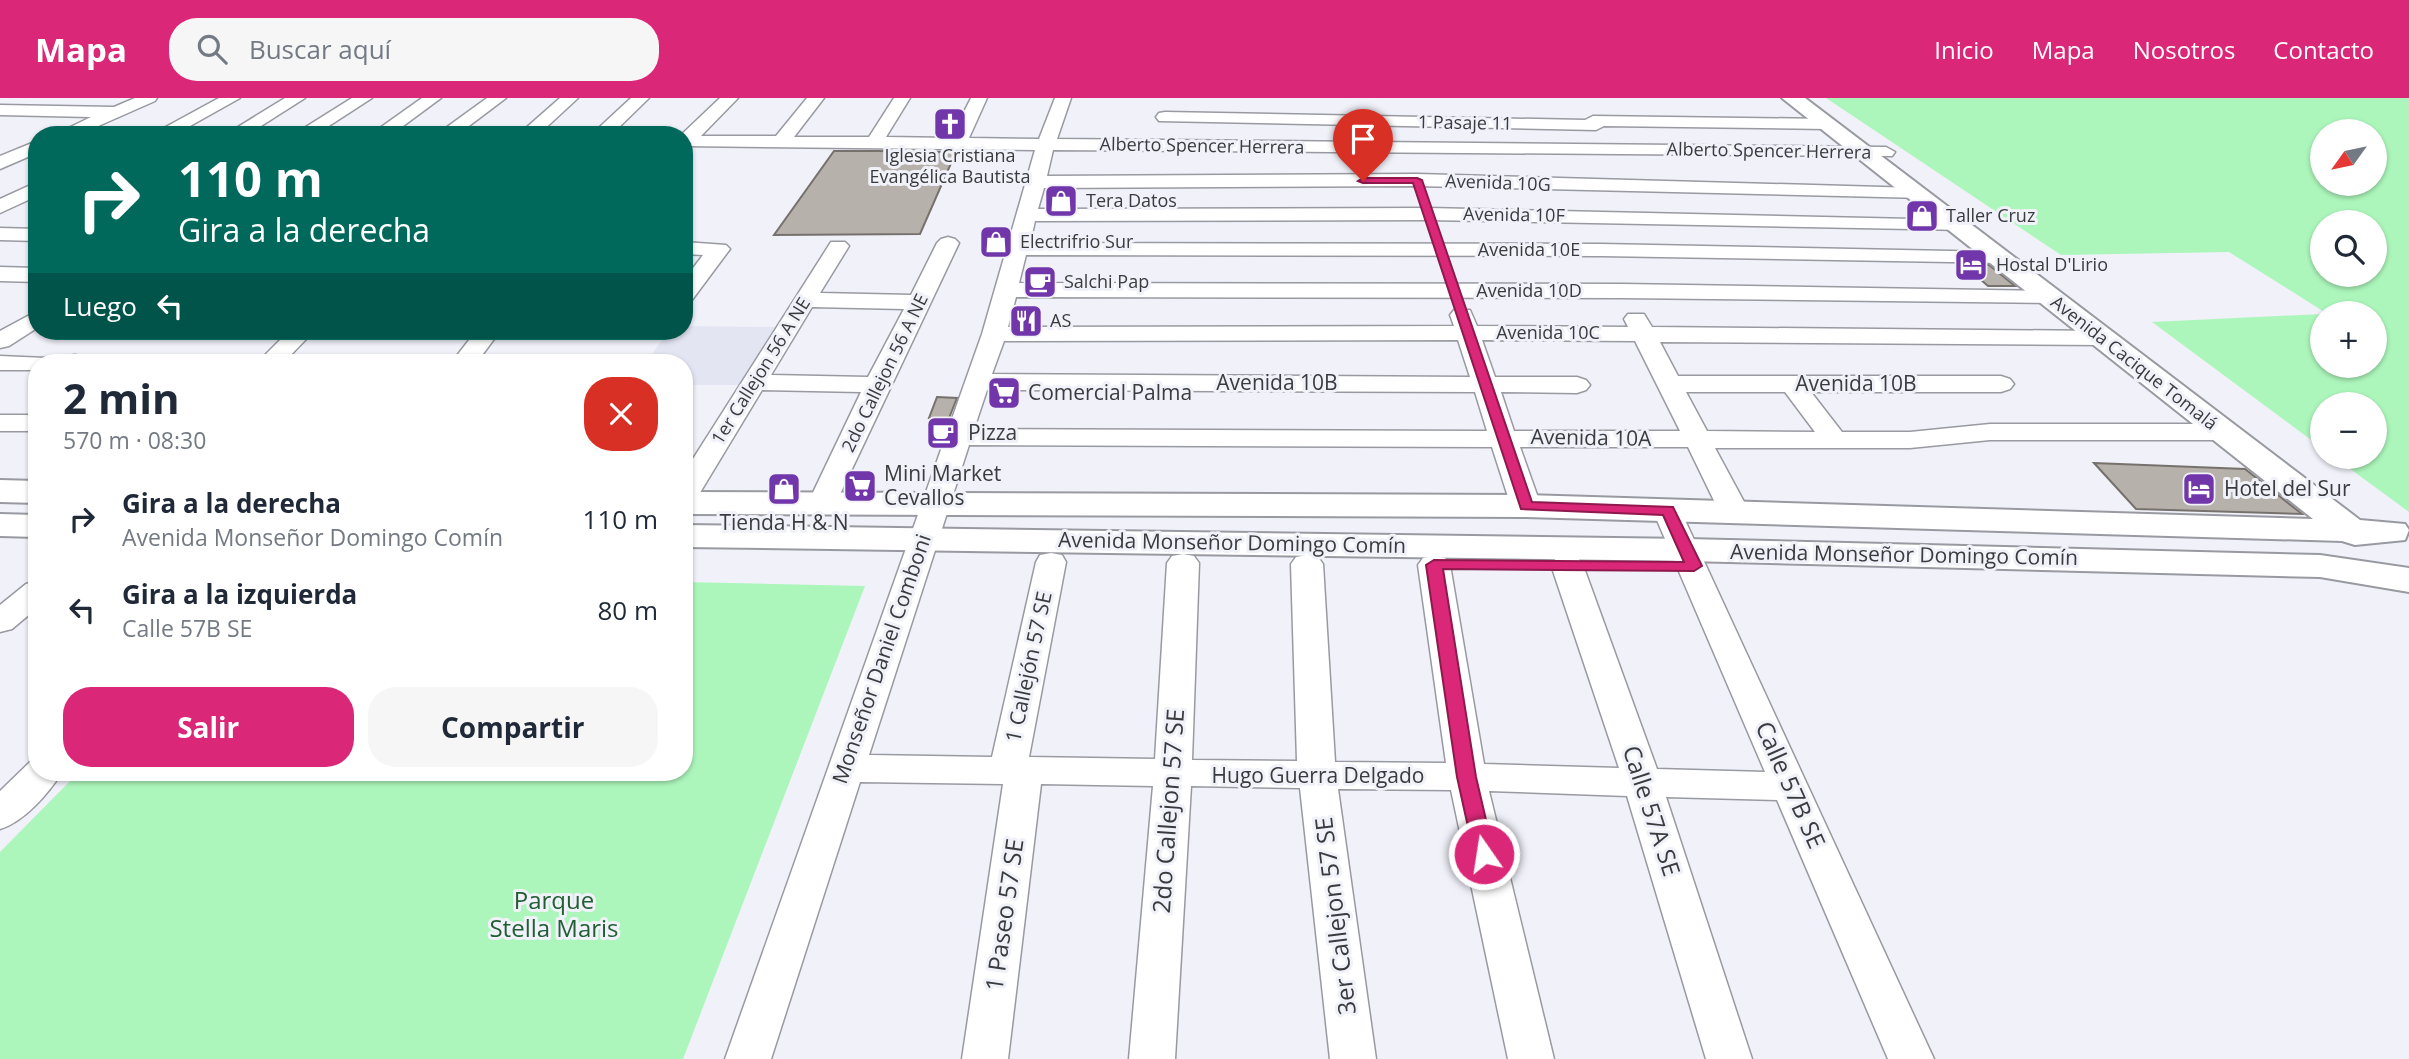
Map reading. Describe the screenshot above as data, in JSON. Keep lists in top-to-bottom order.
{
  "streets": {
    "main road": ["Avenida Cacique Tomalá", "Avenida Monseñor Domingo Comín"],
    "street": [
      "1 Pasaje 11",
      "Alberto Spencer Herrera",
      "Avenida 10G",
      "Avenida 10F",
      "Avenida 10E",
      "Avenida 10D",
      "Avenida 10C",
      "1er Callejon 56 A NE",
      "2do Callejon 56 A NE",
      "Avenida 10B",
      "Avenida 10A",
      "Monseñor Daniel Comboni",
      "1 Callejón 57 SE",
      "Hugo Guerra Delgado",
      "Calle 57B SE",
      "2do Callejon 57 SE",
      "Calle 57A SE",
      "1 Paseo 57 SE",
      "3er Callejon 57 SE"
    ]
  },
  "crossings": [
    ["1 Pasaje 11", "Avenida Cacique Tomalá"],
    ["Alberto Spencer Herrera", "Avenida Cacique Tomalá"],
    ["Alberto Spencer Herrera", "Monseñor Daniel Comboni"],
    ["Avenida 10G", "Avenida Cacique Tomalá"],
    ["Avenida 10G", "Monseñor Daniel Comboni"],
    ["Avenida 10F", "Avenida Cacique Tomalá"],
    ["Avenida 10F", "Monseñor Daniel Comboni"],
    ["Avenida 10E", "Avenida Cacique Tomalá"],
    ["Avenida 10E", "Monseñor Daniel Comboni"],
    ["Avenida 10D", "Avenida Cacique Tomalá"],
    ["Avenida 10D", "Monseñor Daniel Comboni"],
    ["Avenida 10C", "Avenida Cacique Tomalá"],
    ["Avenida 10C", "Monseñor Daniel Comboni"],
    ["Avenida Cacique Tomalá", "Avenida 10A"],
    ["Avenida Cacique Tomalá", "Avenida Monseñor Domingo Comín"],
    ["2do Callejon 56 A NE", "Avenida Monseñor Domingo Comín"],
    ["Avenida 10B", "Monseñor Daniel Comboni"],
    ["Avenida 10A", "Monseñor Daniel Comboni"],
    ["Avenida Monseñor Domingo Comín", "Monseñor Daniel Comboni"],
    ["Avenida Monseñor Domingo Comín", "1 Callejón 57 SE"],
    ["Avenida Monseñor Domingo Comín", "Calle 57B SE"],
    ["Avenida Monseñor Domingo Comín", "2do Callejon 57 SE"],
    ["Avenida Monseñor Domingo Comín", "Calle 57A SE"],
    ["Avenida Monseñor Domingo Comín", "3er Callejon 57 SE"],
    ["Monseñor Daniel Comboni", "Hugo Guerra Delgado"],
    ["1 Callejón 57 SE", "Hugo Guerra Delgado"],
    ["1 Callejón 57 SE", "1 Paseo 57 SE"],
    ["Hugo Guerra Delgado", "Calle 57B SE"],
    ["Hugo Guerra Delgado", "2do Callejon 57 SE"],
    ["Hugo Guerra Delgado", "Calle 57A SE"],
    ["Hugo Guerra Delgado", "1 Paseo 57 SE"],
    ["Hugo Guerra Delgado", "3er Callejon 57 SE"]
  ],
  "parks": ["Parque Stella Maris"],
  "places": {
    "church": ["Iglesia Cristiana Evangélica Bautista"],
    "shop": [
      "Tera Datos",
      "Taller Cruz",
      "Electrifrio Sur",
      "Tienda H & N"
    ],
    "hotel": ["Hostal D'Lirio", "Hotel del Sur"],
    "cafe": ["Salchi Pap", "Pizza"],
    "restaurant": ["AS"],
    "supermarket": ["Comercial Palma", "Mini Market Cevallos"]
  },
  "north": "bottom left",
  "page": {
    "header": "Mapa",
    "search": "Buscar aquí",
    "nav": [
      "Inicio",
      "Mapa",
      "Nosotros",
      "Contacto"
    ],
    "map_buttons": ["+", "−"],
    "turn": ["110 m", "Gira a la derecha"],
    "then": "Luego",
    "heading": ["2 min", "570 m · 08:30"],
    "list": [
      {
        "name": "Gira a la derecha",
        "note": "Avenida Monseñor Domingo Comín",
        "value": "110 m"
      },
      {
        "name": "Gira a la izquierda",
        "note": "Calle 57B SE",
        "value": "80 m"
      }
    ],
    "buttons": ["Salir", "Compartir"]
  }
}
